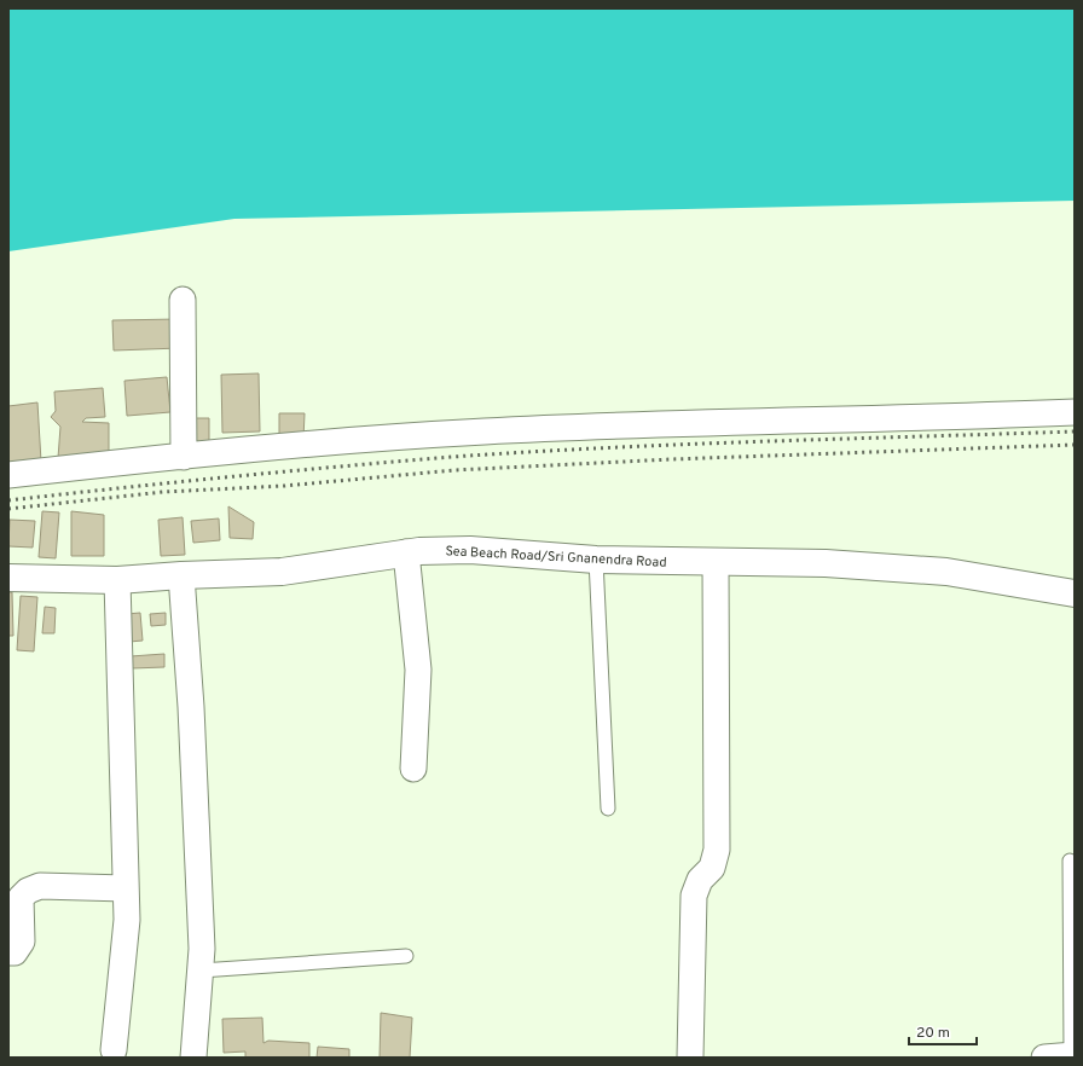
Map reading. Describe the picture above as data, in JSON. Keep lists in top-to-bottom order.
{
  "streets": {
    "street": ["Sea Beach Road/Sri Gnanendra Road"]
  },
  "scale_bar": "20 m"
}
